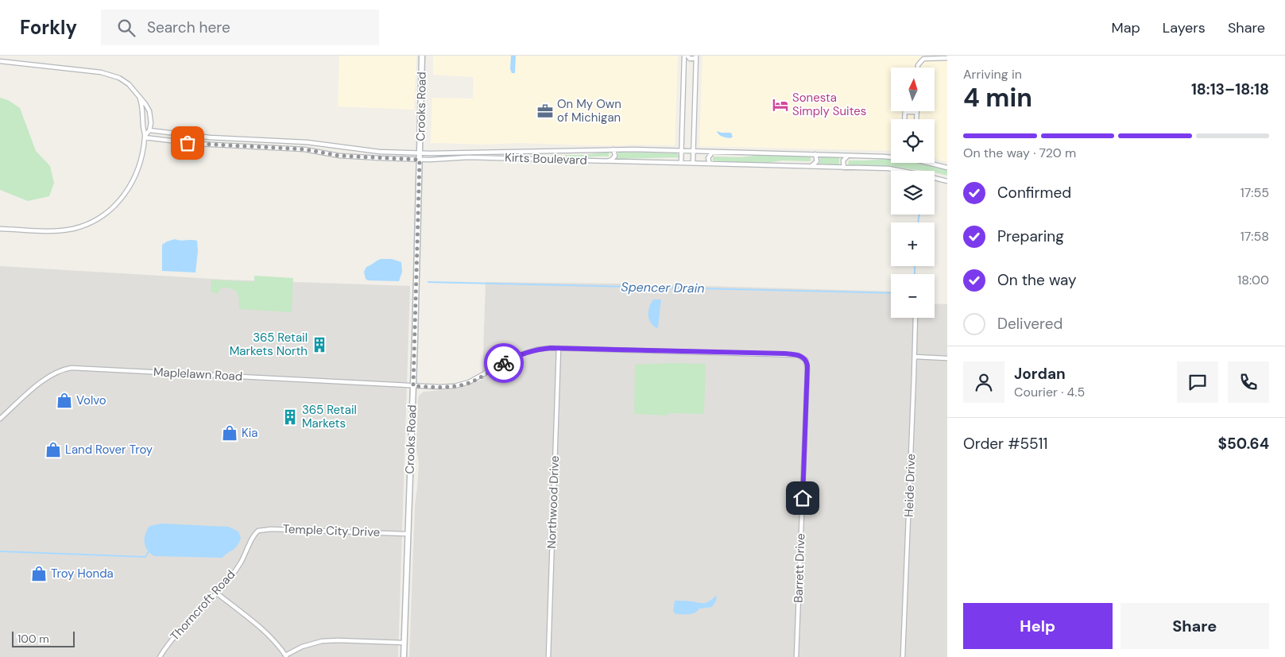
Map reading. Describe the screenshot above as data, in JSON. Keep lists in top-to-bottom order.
{
  "streets": {
    "main road": ["Crooks Road"],
    "street": [
      "Kirts Boulevard",
      "Maplelawn Road",
      "Heide Drive",
      "Northwood Drive",
      "Temple City Drive",
      "Barrett Drive",
      "Thorncroft Road"
    ]
  },
  "crossings": [
    ["Crooks Road", "Kirts Boulevard"],
    ["Crooks Road", "Maplelawn Road"],
    ["Crooks Road", "Temple City Drive"],
    ["Maplelawn Road", "Northwood Drive"],
    ["Maplelawn Road", "Barrett Drive"],
    ["Temple City Drive", "Thorncroft Road"]
  ],
  "water": ["Spencer Drain"],
  "places": {
    "hotel": ["Sonesta Simply Suites"],
    "office": ["On My Own of Michigan"],
    "building": ["365 Retail Markets North", "365 Retail Markets"],
    "shop": [
      "Volvo",
      "Kia",
      "Land Rover Troy",
      "Troy Honda"
    ]
  },
  "scale_bar": "100 m",
  "north": "top",
  "page": {
    "header": "Forkly",
    "search": "Search here",
    "nav": ["Map", "Layers", "Share"],
    "heading": ["4 min", "Arriving in", "18:13–18:18"],
    "panel": [
      "Jordan",
      "Courier · 4.5",
      "Order #5511",
      "$50.64"
    ],
    "map_buttons": ["+", "−"],
    "bar": "On the way · 720 m",
    "list": [
      ["Confirmed", "17:55"],
      ["Preparing", "17:58"],
      ["On the way", "18:00"],
      "Delivered"
    ],
    "buttons": ["Help", "Share"],
    "scale": "100 m"
  }
}
